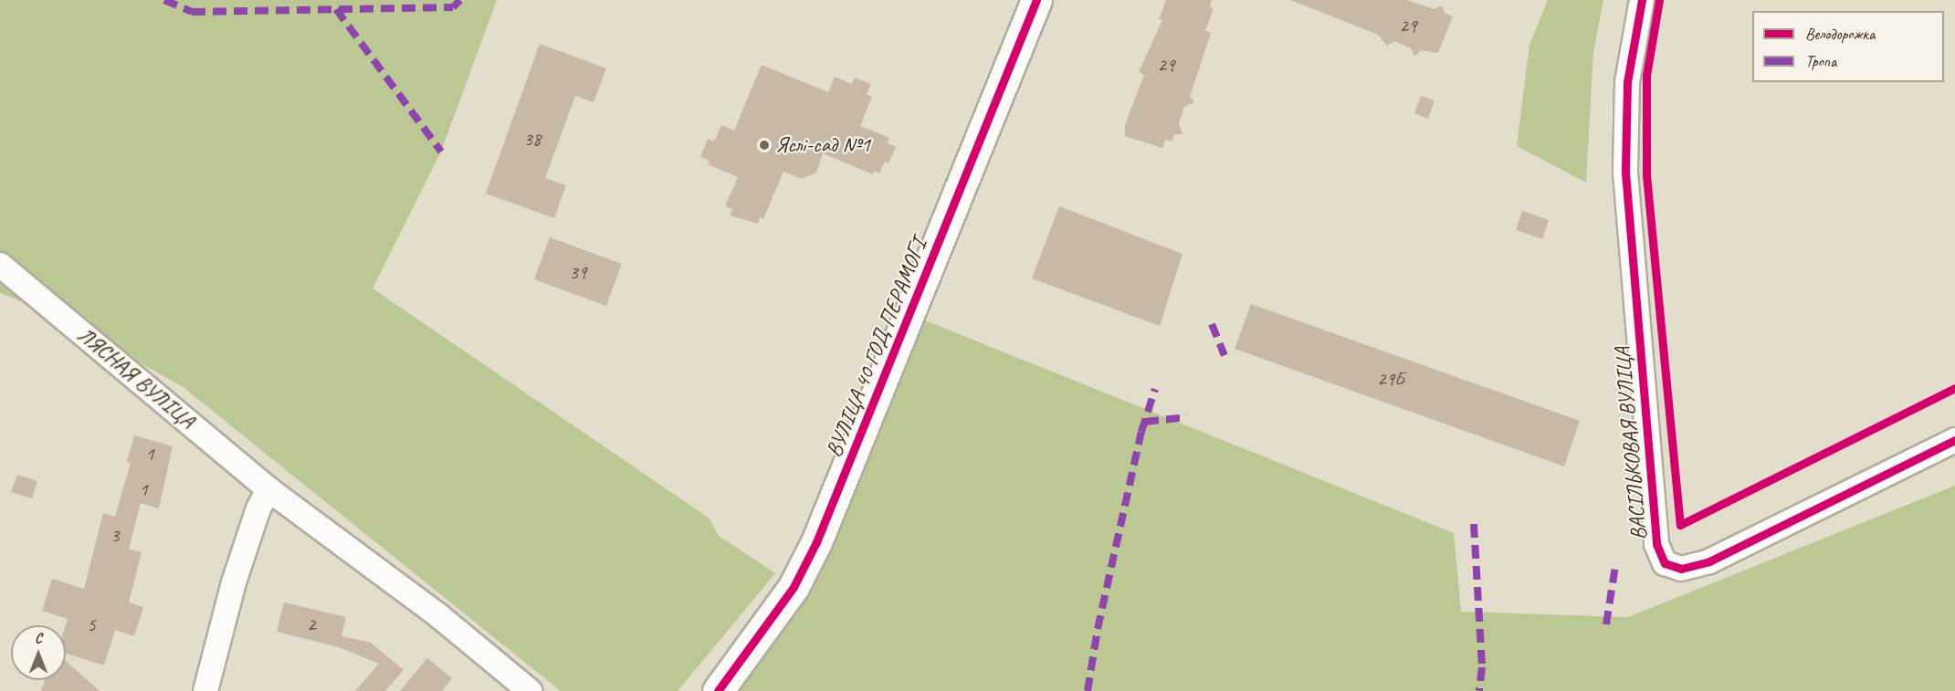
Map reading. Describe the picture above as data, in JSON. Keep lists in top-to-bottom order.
{
  "streets": {
    "street": ["ВУЛІЦА 40 ГОД ПЕРАМОГІ", "ЛЯСНАЯ ВУЛІЦА", "ВАСІЛЬКОВАЯ ВУЛІЦА"]
  },
  "places": ["Яслі-сад №1"],
  "house_numbers": [
    "29",
    "29",
    "38",
    "39",
    "29Б",
    "1",
    "1",
    "3",
    "5",
    "2"
  ],
  "legend": ["Велодорожка", "Тропа"],
  "north": "top"
}
